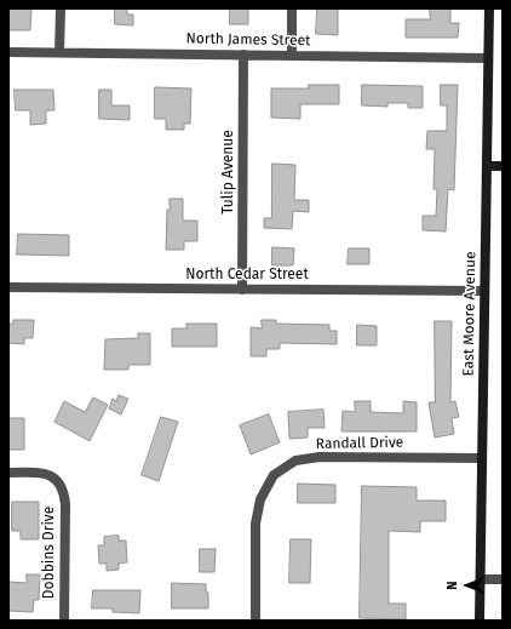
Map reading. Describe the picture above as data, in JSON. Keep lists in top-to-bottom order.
{
  "streets": {
    "street": [
      "North James Street",
      "Tulip Avenue",
      "North Cedar Street",
      "East Moore Avenue",
      "Randall Drive",
      "Dobbins Drive"
    ]
  },
  "crossings": [
    ["North James Street", "Tulip Avenue"],
    ["North James Street", "East Moore Avenue"],
    ["Tulip Avenue", "North Cedar Street"],
    ["North Cedar Street", "East Moore Avenue"],
    ["East Moore Avenue", "Randall Drive"]
  ],
  "north": "left"
}
